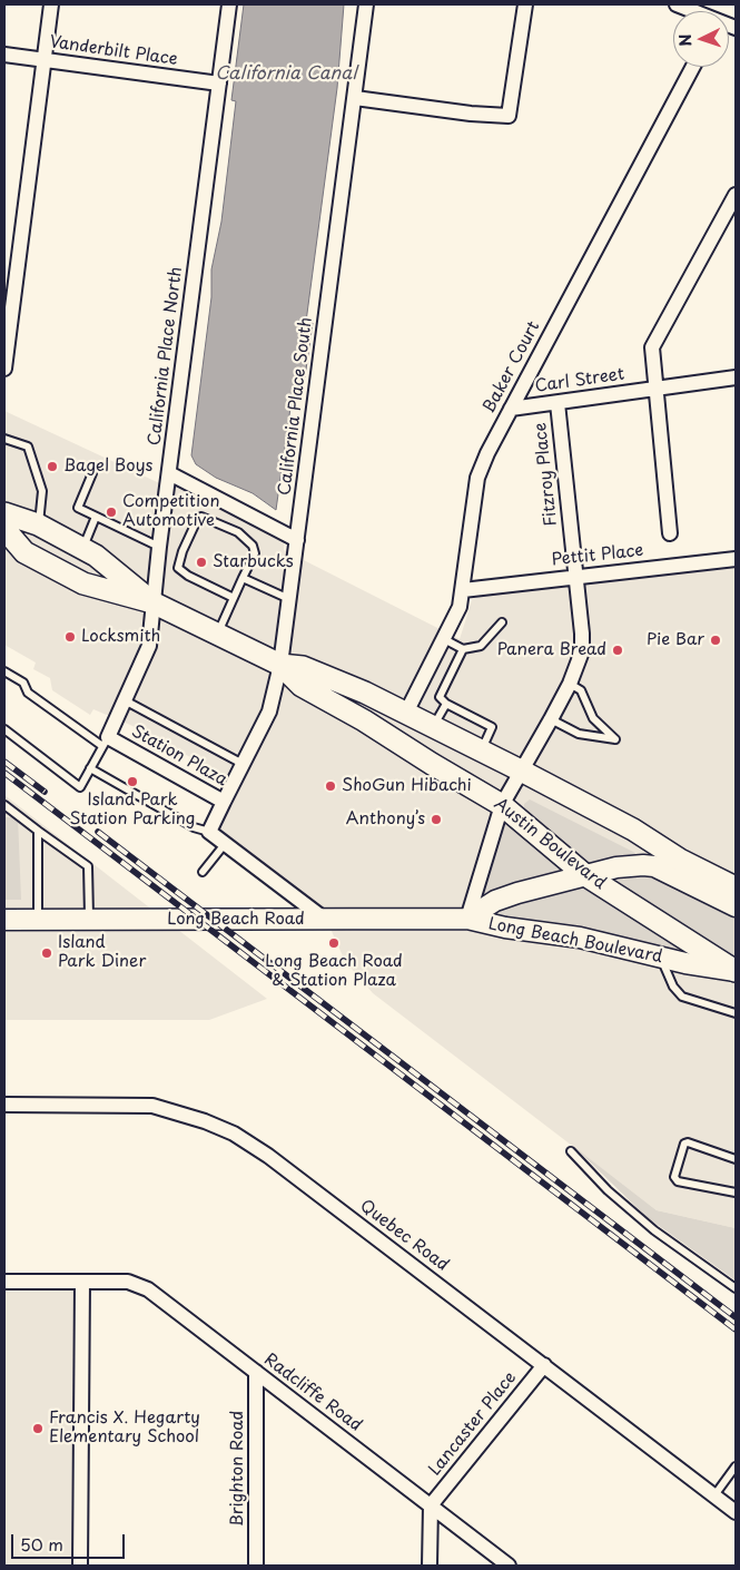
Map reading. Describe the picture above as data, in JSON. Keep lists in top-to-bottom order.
{
  "streets": {
    "main road": ["Austin Boulevard", "Long Beach Road", "Long Beach Boulevard"],
    "street": [
      "Vanderbilt Place",
      "California Place North",
      "Baker Court",
      "Carl Street",
      "California Place South",
      "Fitzroy Place",
      "Pettit Place",
      "Station Plaza",
      "Quebec Road",
      "Radcliffe Road",
      "Lancaster Place",
      "Brighton Road"
    ]
  },
  "crossings": [
    ["Vanderbilt Place", "California Place North"],
    ["California Place North", "Station Plaza"],
    ["California Place North", "Austin Boulevard"],
    ["Baker Court", "Carl Street"],
    ["Baker Court", "Pettit Place"],
    ["Baker Court", "Austin Boulevard"],
    ["Carl Street", "Fitzroy Place"],
    ["California Place South", "Station Plaza"],
    ["California Place South", "Austin Boulevard"],
    ["Fitzroy Place", "Pettit Place"],
    ["Fitzroy Place", "Austin Boulevard"],
    ["Fitzroy Place", "Long Beach Road"],
    ["Fitzroy Place", "Long Beach Boulevard"],
    ["Austin Boulevard", "Long Beach Boulevard"],
    ["Long Beach Road", "Long Beach Boulevard"],
    ["Quebec Road", "Lancaster Place"],
    ["Radcliffe Road", "Lancaster Place"],
    ["Radcliffe Road", "Brighton Road"]
  ],
  "water": ["California Canal"],
  "places": [
    "Bagel Boys",
    "Competition Automotive",
    "Starbucks",
    "Locksmith",
    "Pie Bar",
    "Panera Bread",
    "Island Park Station Parking",
    "ShoGun Hibachi",
    "Anthony’s",
    "Long Beach Road & Station Plaza",
    "Island Park Diner",
    "Francis X. Hegarty Elementary School"
  ],
  "scale_bar": "50 m",
  "north": "left"
}
